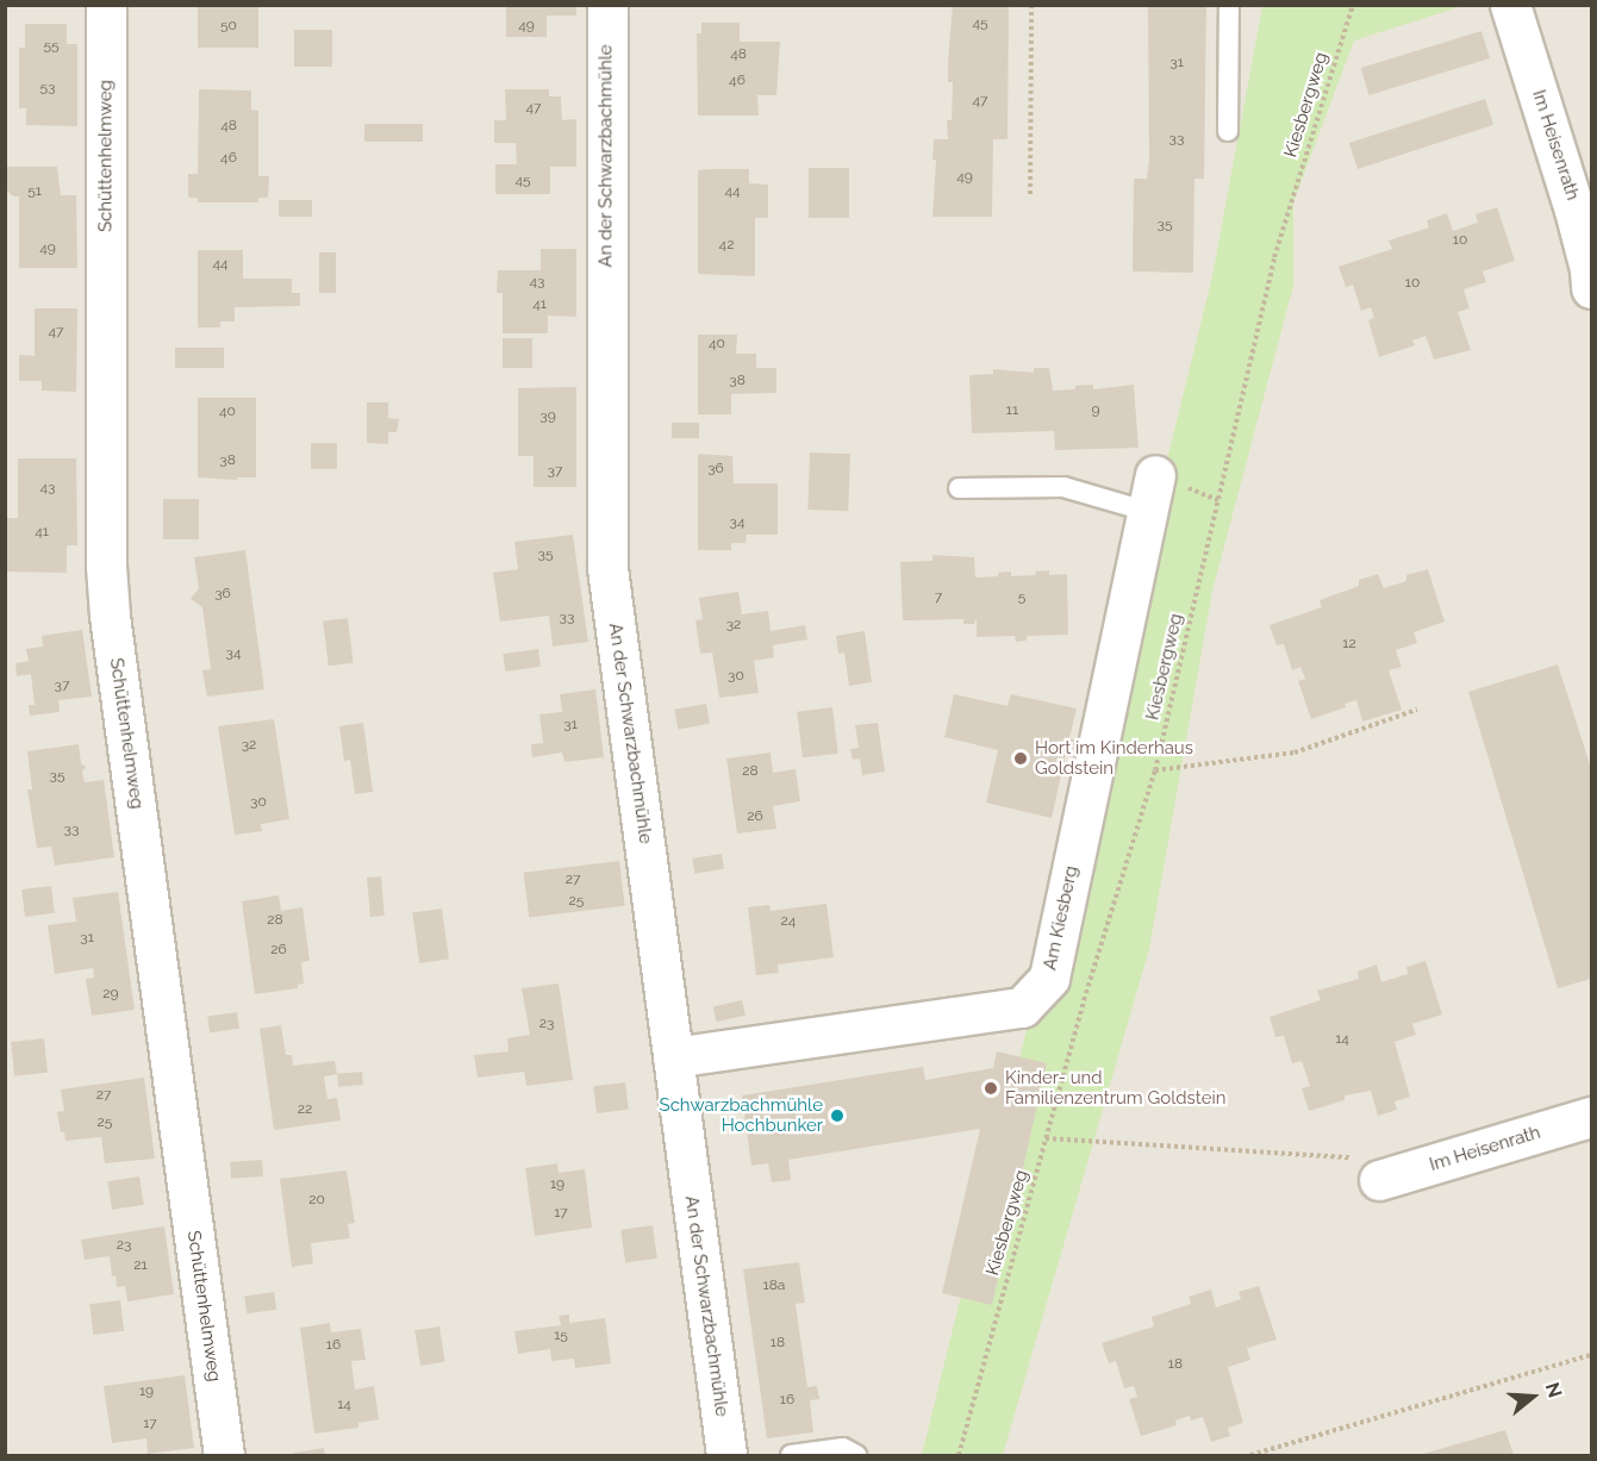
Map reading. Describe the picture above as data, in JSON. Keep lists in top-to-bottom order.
{
  "streets": {
    "street": [
      "Im Heisenrath",
      "Schüttenhelmweg",
      "An der Schwarzbachmühle",
      "Am Kiesberg"
    ],
    "path": ["Kiesbergweg"]
  },
  "crossings": [
    ["An der Schwarzbachmühle", "Am Kiesberg"]
  ],
  "places": ["Hort im Kinderhaus Goldstein", "Kinder- und Familienzentrum Goldstein", "Schwarzbachmühle Hochbunker"],
  "house_numbers": [
    "45",
    "50",
    "49",
    "55",
    "48",
    "31",
    "46",
    "53",
    "47",
    "47",
    "48",
    "33",
    "46",
    "49",
    "45",
    "51",
    "44",
    "35",
    "10",
    "42",
    "49",
    "44",
    "43",
    "10",
    "41",
    "47",
    "40",
    "38",
    "11",
    "9",
    "40",
    "39",
    "38",
    "36",
    "37",
    "43",
    "34",
    "41",
    "35",
    "36",
    "7",
    "5",
    "33",
    "32",
    "12",
    "34",
    "30",
    "37",
    "31",
    "32",
    "28",
    "35",
    "30",
    "26",
    "33",
    "27",
    "25",
    "28",
    "24",
    "31",
    "26",
    "29",
    "23",
    "14",
    "27",
    "22",
    "25",
    "19",
    "20",
    "17",
    "23",
    "21",
    "18a",
    "15",
    "18",
    "16",
    "18",
    "19",
    "16",
    "14",
    "17"
  ],
  "north": "right"
}
